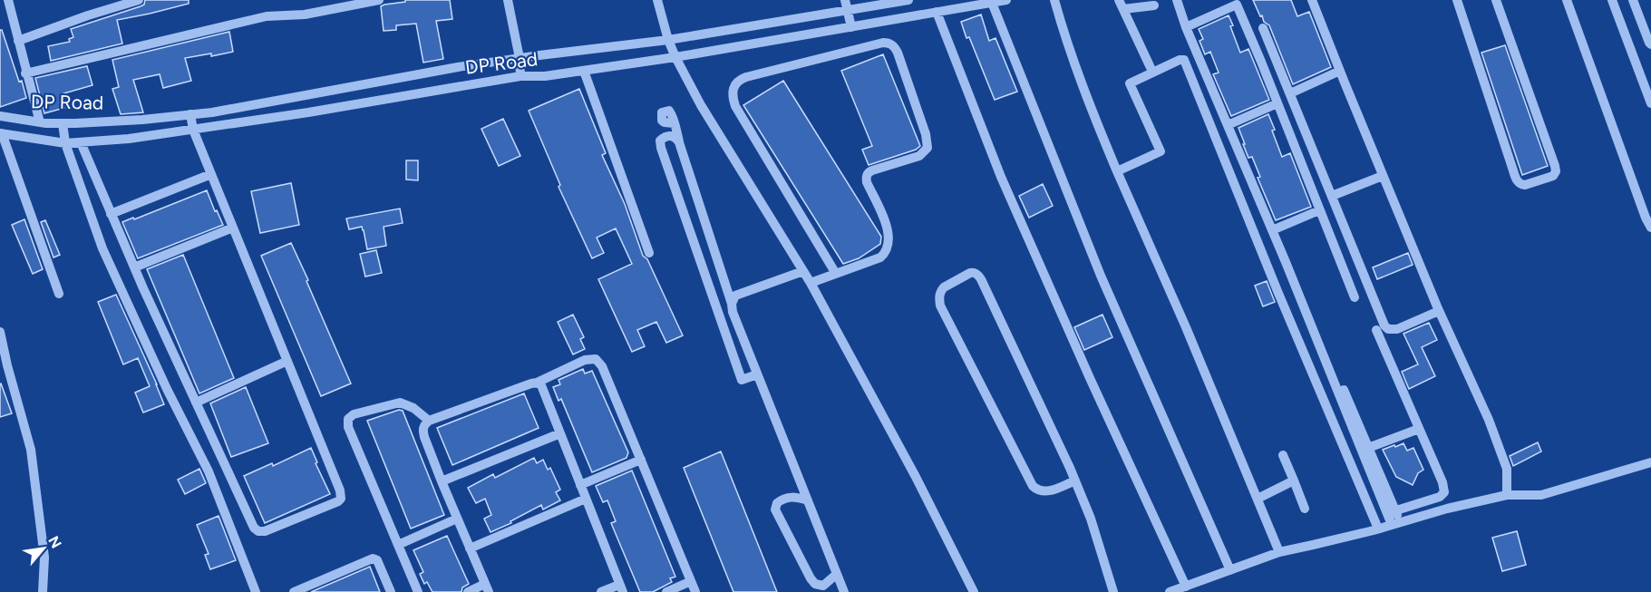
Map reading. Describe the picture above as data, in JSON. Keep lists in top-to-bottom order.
{
  "streets": {
    "street": ["DP Road"]
  },
  "north": "top right"
}
